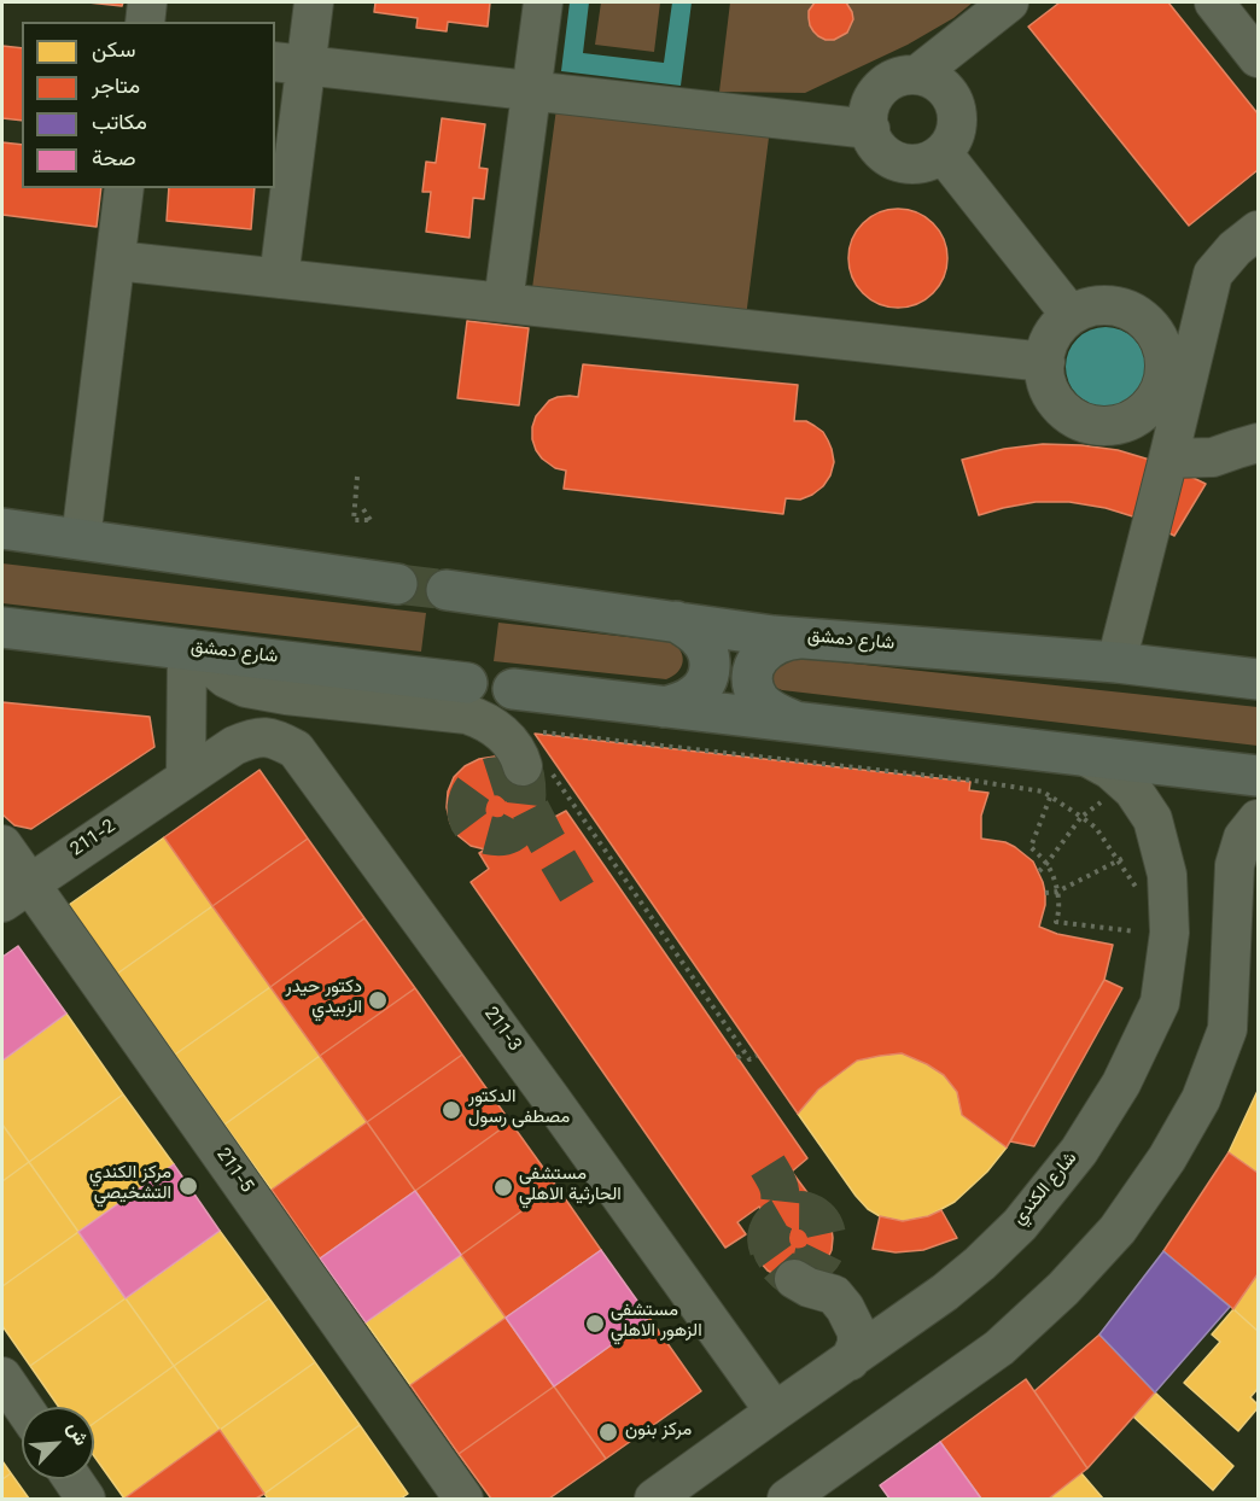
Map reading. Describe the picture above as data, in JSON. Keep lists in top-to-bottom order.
{
  "streets": {
    "main road": ["شارع دمشق"],
    "street": [
      "211-2",
      "211-3",
      "211-5",
      "شارع الكندي"
    ]
  },
  "crossings": [
    ["211-2", "211-3"],
    ["211-2", "211-5"],
    ["211-3", "شارع الكندي"]
  ],
  "places": [
    "دكتور حيدر الزبيدي",
    "الدكتور مصطفى رسول",
    "مركز الكندي التشخيصي",
    "مستشفى الحارثية الاهلي",
    "مستشفى الزهور الاهلي",
    "مركز بنون"
  ],
  "legend": [
    "سكن",
    "متاجر",
    "مكاتب",
    "صحة"
  ],
  "north": "top right"
}
